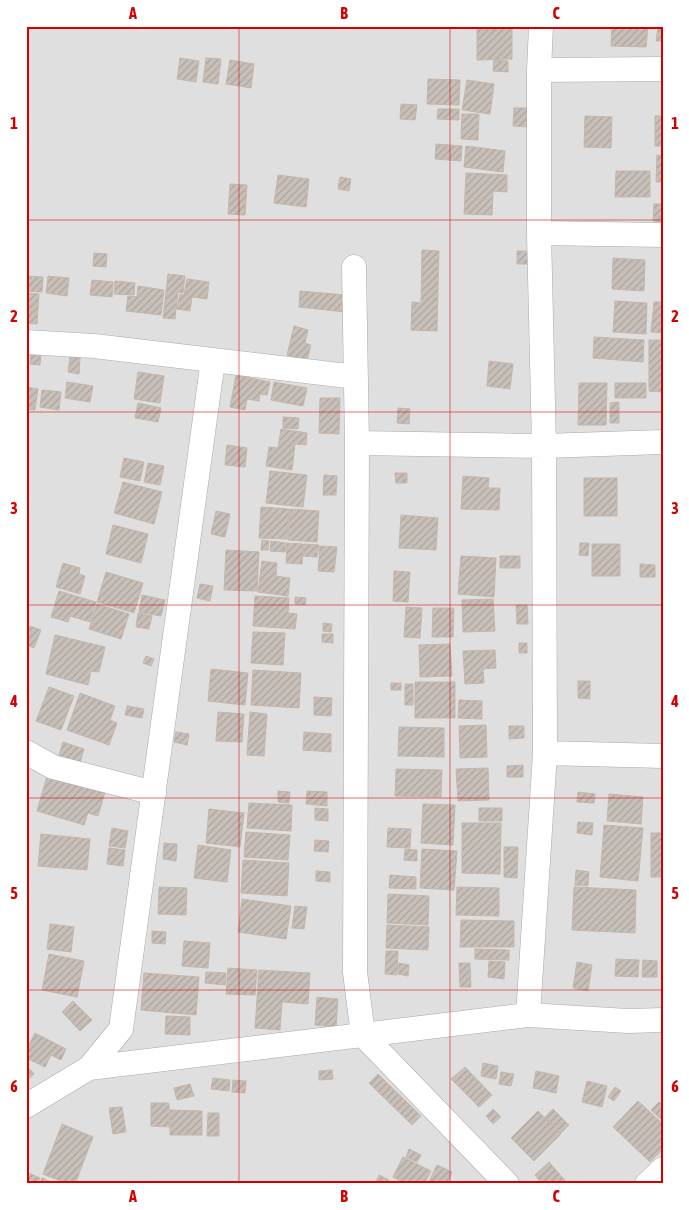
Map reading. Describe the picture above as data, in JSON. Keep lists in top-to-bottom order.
{
  "grid": {
    "columns": ["A", "B", "C"],
    "rows": [
      "1",
      "2",
      "3",
      "4",
      "5",
      "6"
    ]
  }
}
